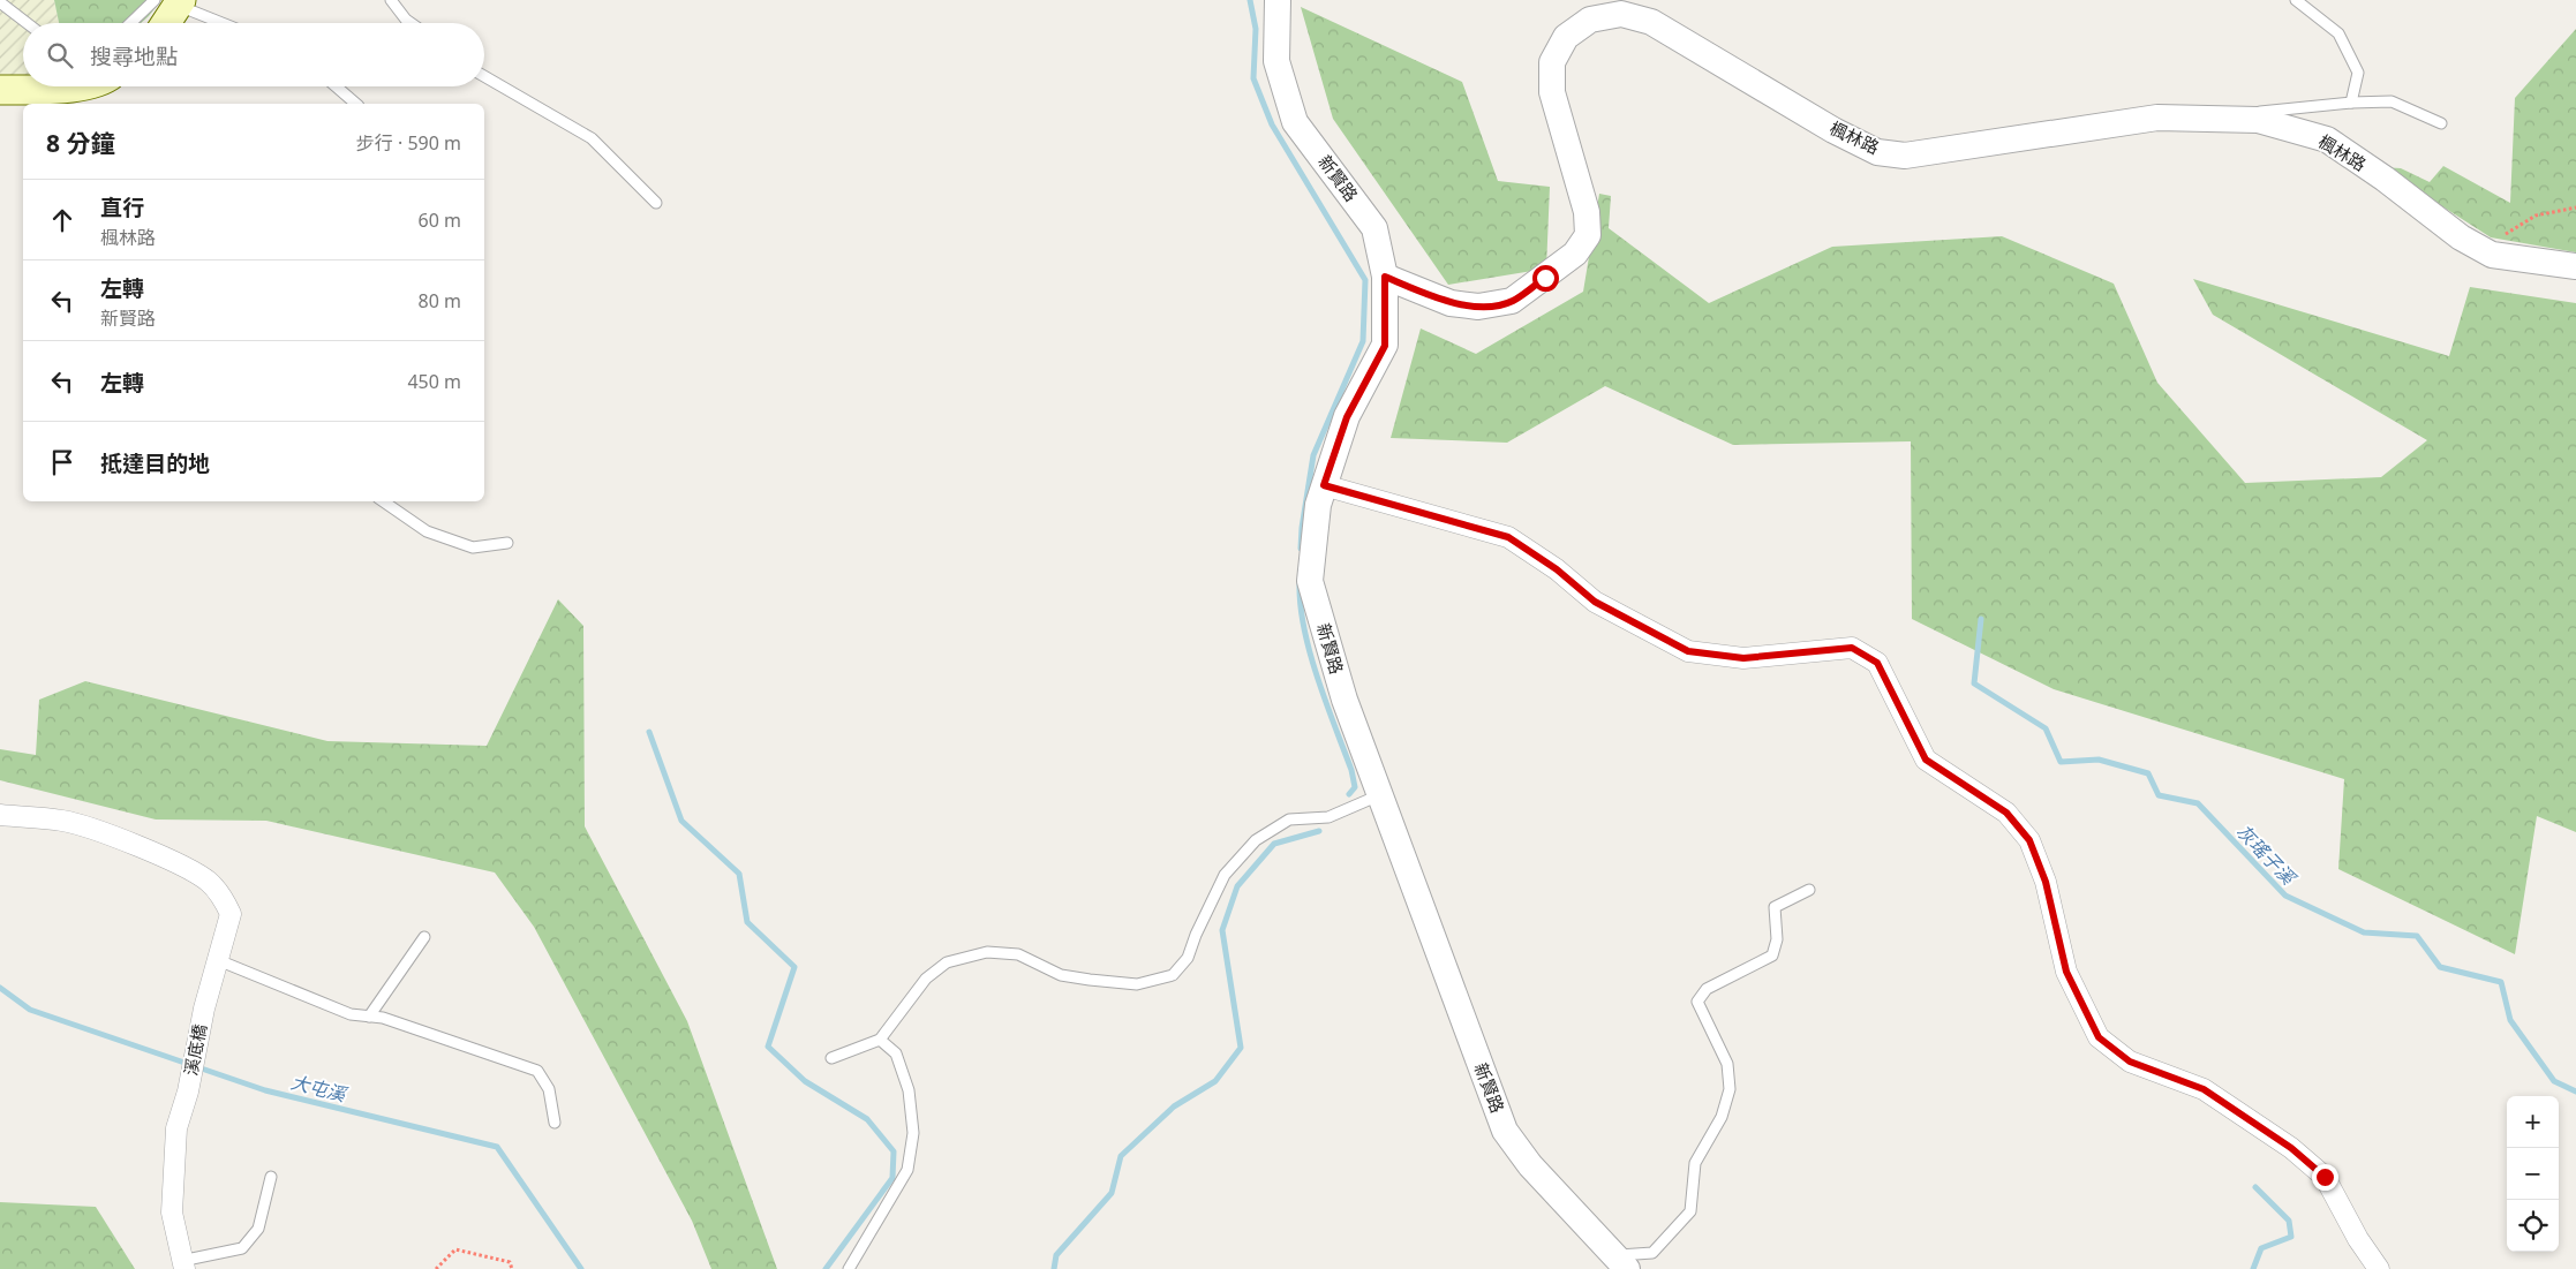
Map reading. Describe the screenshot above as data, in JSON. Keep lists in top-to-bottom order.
{
  "streets": {
    "street": ["楓林路", "新賢路", "溪底橋"]
  },
  "crossings": [
    ["楓林路", "新賢路"]
  ],
  "water": ["灰瑤子溪", "大屯溪"],
  "page": {
    "search": "搜尋地點",
    "heading": ["8 分鐘", "步行 · 590 m"],
    "list": [
      ["直行", "楓林路", "60 m"],
      ["左轉", "新賢路", "80 m"],
      ["左轉", "450 m"],
      "抵達目的地"
    ],
    "map_buttons": ["+", "−"]
  }
}
